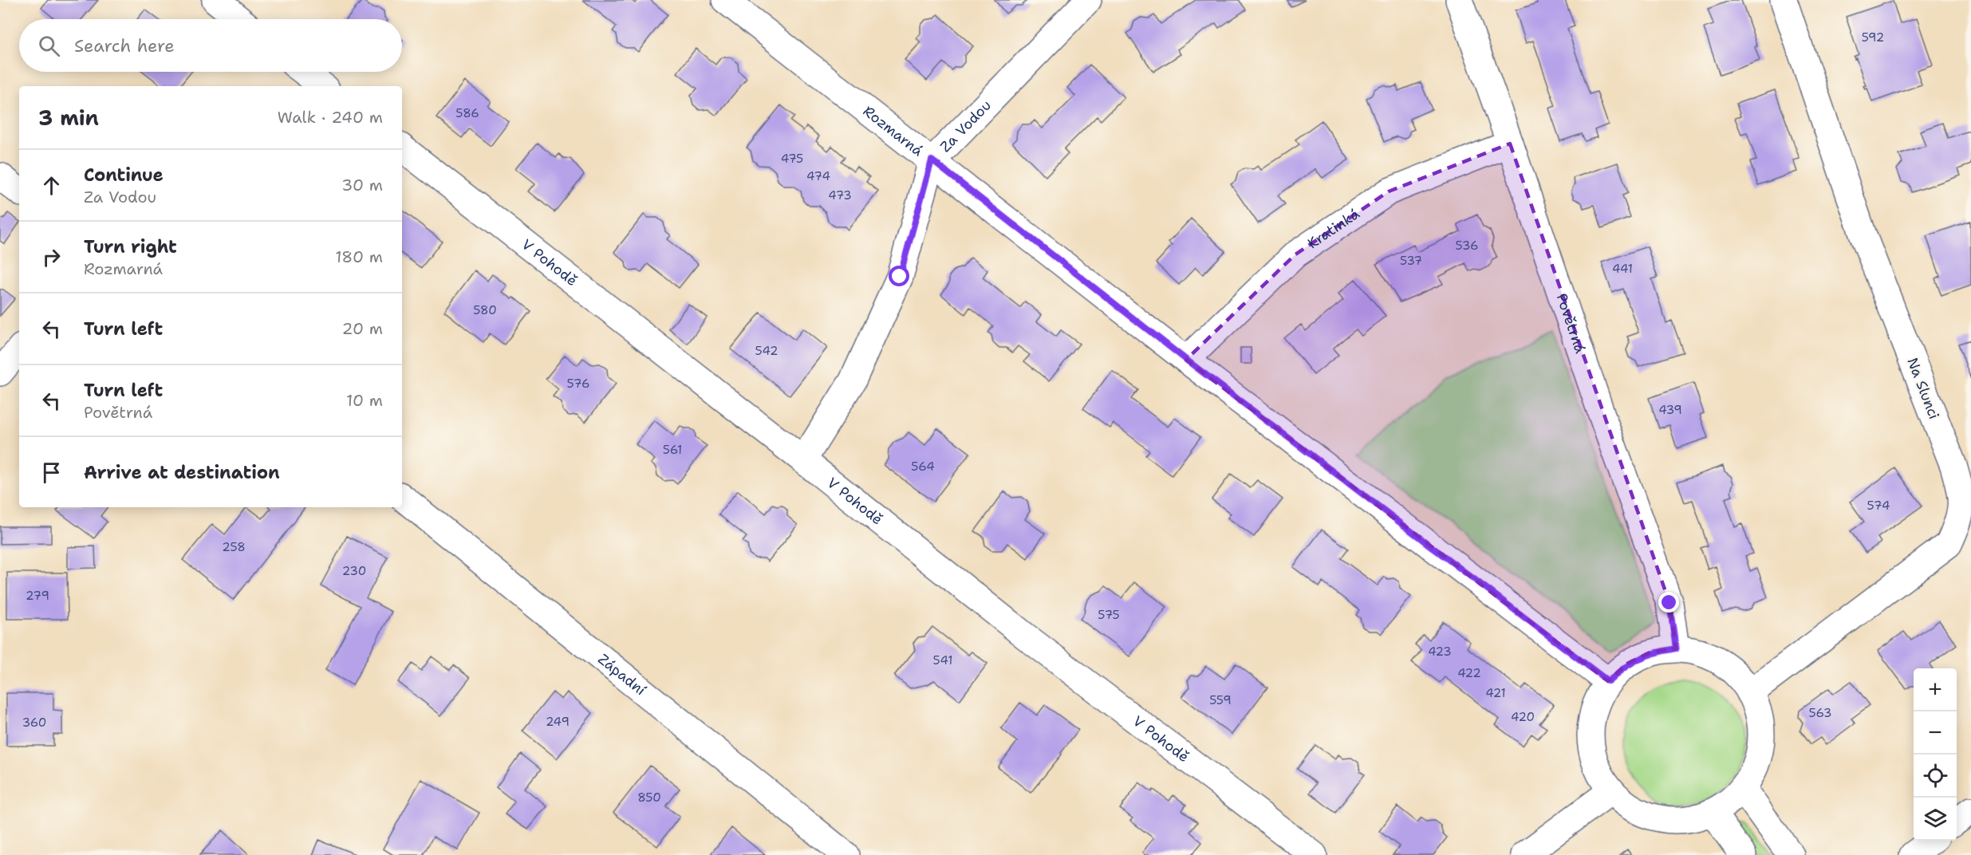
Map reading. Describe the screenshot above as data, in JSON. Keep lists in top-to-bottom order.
{
  "streets": {
    "street": [
      "Za Vodou",
      "Rozmarná",
      "Kratinká",
      "V Pohodě",
      "Povětrná",
      "Na Slunci",
      "Západní"
    ]
  },
  "crossings": [
    ["Za Vodou", "Rozmarná"],
    ["Za Vodou", "V Pohodě"],
    ["Rozmarná", "Kratinká"],
    ["Kratinká", "Povětrná"]
  ],
  "house_numbers": [
    "592",
    "586",
    "475",
    "474",
    "473",
    "536",
    "537",
    "441",
    "580",
    "542",
    "576",
    "439",
    "561",
    "564",
    "574",
    "258",
    "230",
    "279",
    "575",
    "423",
    "541",
    "422",
    "421",
    "559",
    "563",
    "420",
    "249",
    "360",
    "850"
  ],
  "page": {
    "search": "Search here",
    "heading": ["3 min", "Walk · 240 m"],
    "list": [
      ["Continue", "Za Vodou", "30 m"],
      ["Turn right", "Rozmarná", "180 m"],
      ["Turn left", "20 m"],
      ["Turn left", "Povětrná", "10 m"],
      "Arrive at destination"
    ],
    "map_buttons": ["+", "−"]
  }
}
